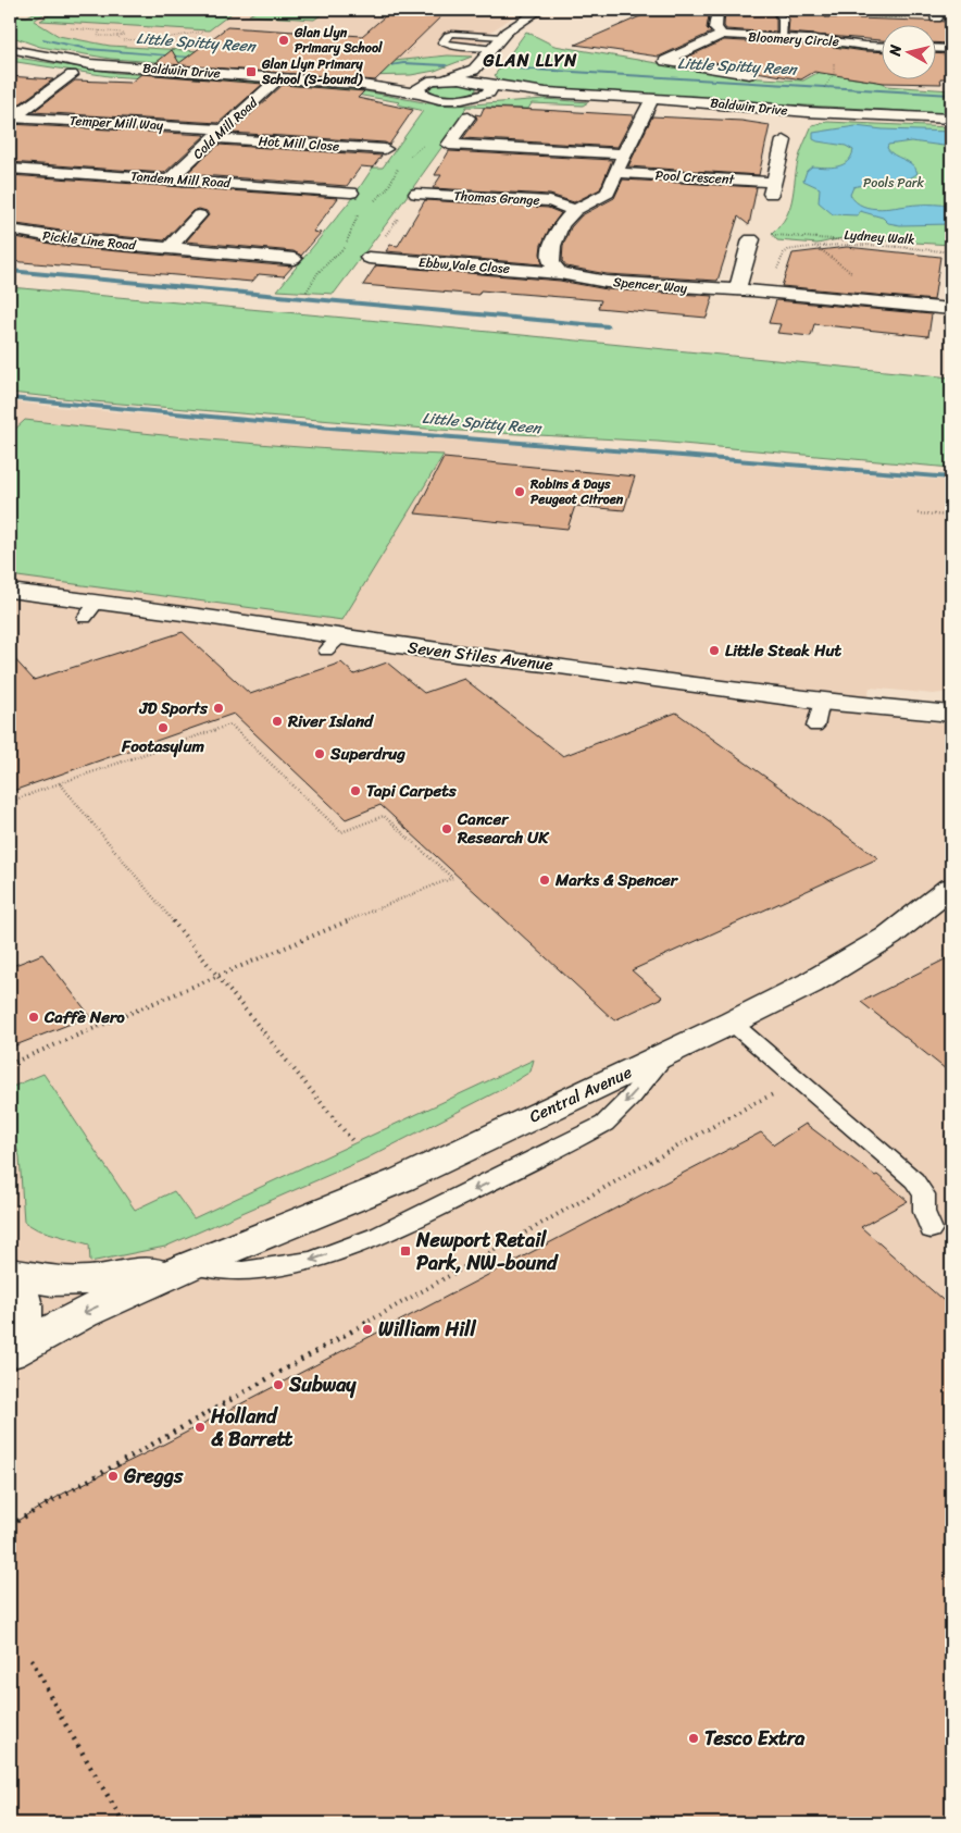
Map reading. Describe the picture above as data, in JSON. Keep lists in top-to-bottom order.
{
  "streets": {
    "street": [
      "Bloomery Circle",
      "Baldwin Drive",
      "Temper Mill Way",
      "Cold Mill Road",
      "Hot Mill Close",
      "Pool Crescent",
      "Tandem Mill Road",
      "Thomas Grange",
      "Pickle Line Road",
      "Ebbw Vale Close",
      "Spencer Way",
      "Seven Stiles Avenue",
      "Central Avenue"
    ],
    "path": ["Lydney Walk"]
  },
  "crossings": [
    ["Baldwin Drive", "Cold Mill Road"],
    ["Temper Mill Way", "Cold Mill Road"],
    ["Temper Mill Way", "Hot Mill Close"],
    ["Cold Mill Road", "Hot Mill Close"],
    ["Cold Mill Road", "Tandem Mill Road"],
    ["Lydney Walk", "Spencer Way"],
    ["Ebbw Vale Close", "Spencer Way"]
  ],
  "districts": ["GLAN LLYN"],
  "water": ["Little Spitty Reen"],
  "parks": ["Pools Park"],
  "places": {
    "other": [
      "Glan Llyn Primary School",
      "Robins & Days Peugeot Citroen",
      "Little Steak Hut",
      "JD Sports",
      "River Island",
      "Footasylum",
      "Superdrug",
      "Tapi Carpets",
      "Cancer Research UK",
      "Marks & Spencer",
      "Caffè Nero",
      "William Hill",
      "Subway",
      "Holland & Barrett",
      "Greggs",
      "Tesco Extra"
    ],
    "transit": ["Glan Llyn Primary School (S-bound)", "Newport Retail Park, NW-bound"]
  },
  "north": "left"
}
